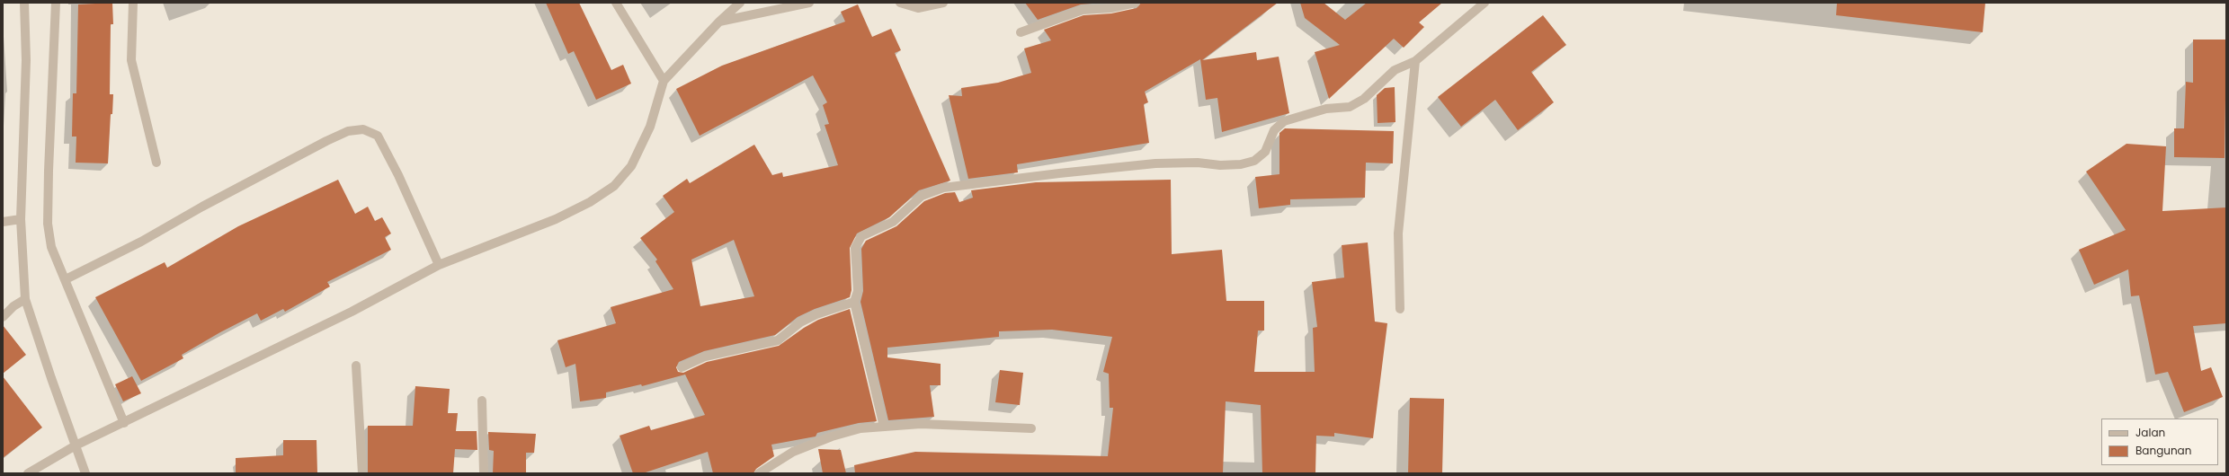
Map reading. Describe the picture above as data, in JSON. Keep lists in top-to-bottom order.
{
  "legend": ["Jalan", "Bangunan"]
}
